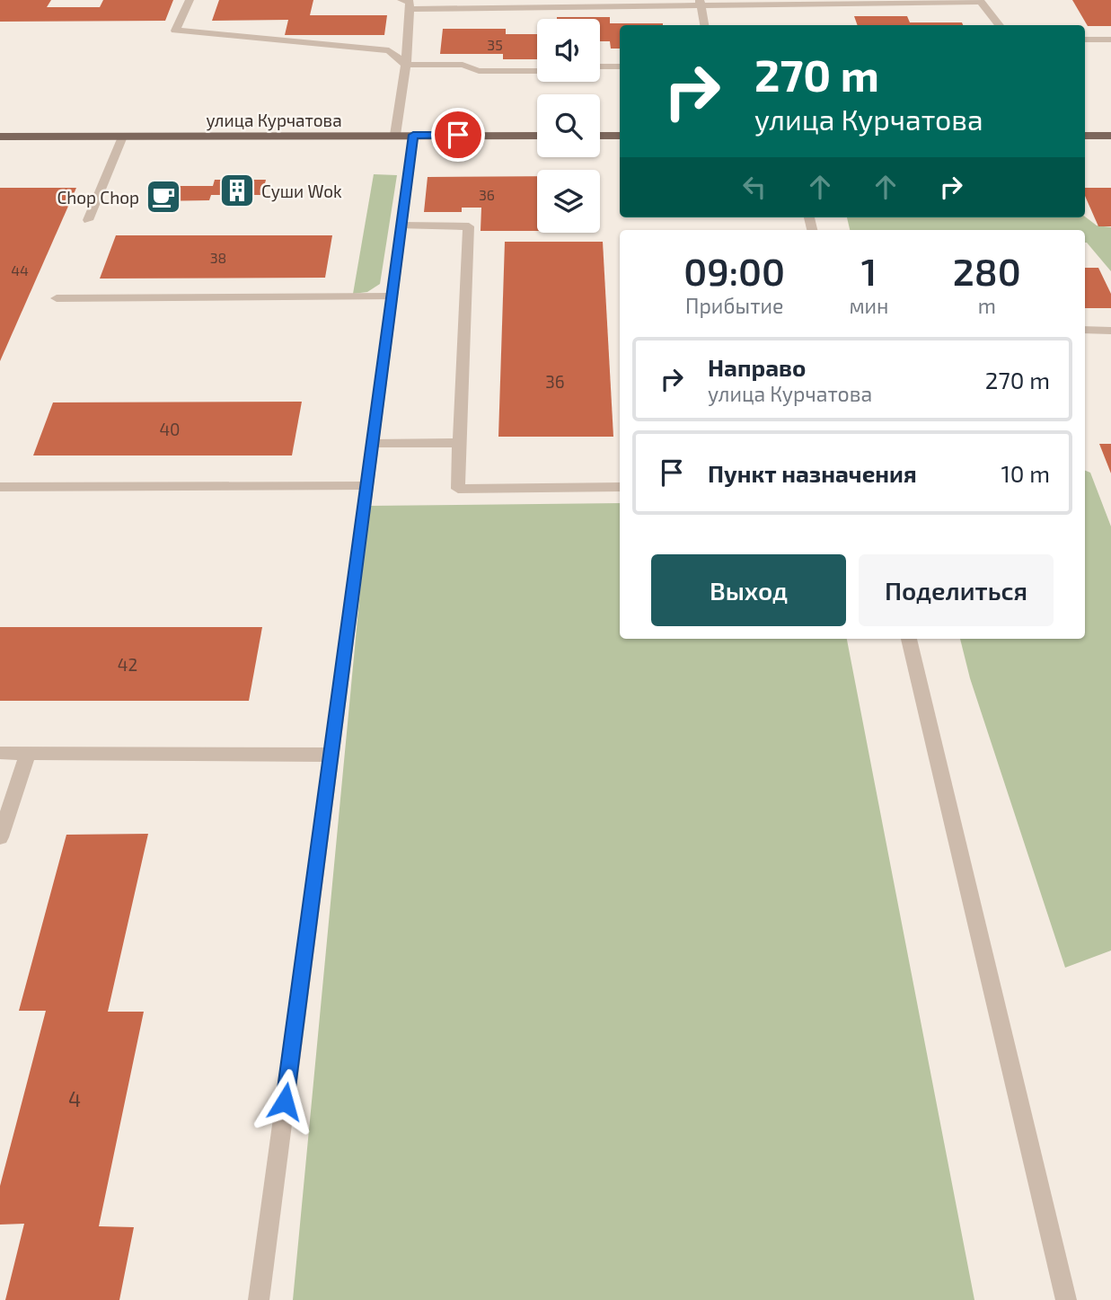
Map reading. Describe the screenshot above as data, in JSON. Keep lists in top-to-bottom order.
{
  "streets": {
    "main road": ["улица Курчатова"]
  },
  "places": {
    "building": ["Суши Wok"],
    "cafe": ["Chop Chop"]
  },
  "house_numbers": [
    "35",
    "36",
    "38",
    "44",
    "36",
    "40",
    "42",
    "4"
  ],
  "page": {
    "turn": ["270 m", "улица Курчатова"],
    "eta": [
      "09:00",
      "Прибытие",
      "1",
      "мин",
      "280",
      "m"
    ],
    "list": [
      {
        "name": "Направо",
        "note": "улица Курчатова",
        "value": "270 m"
      },
      {
        "name": "Пункт назначения",
        "value": "10 m"
      }
    ],
    "buttons": ["Выход", "Поделиться"]
  }
}
